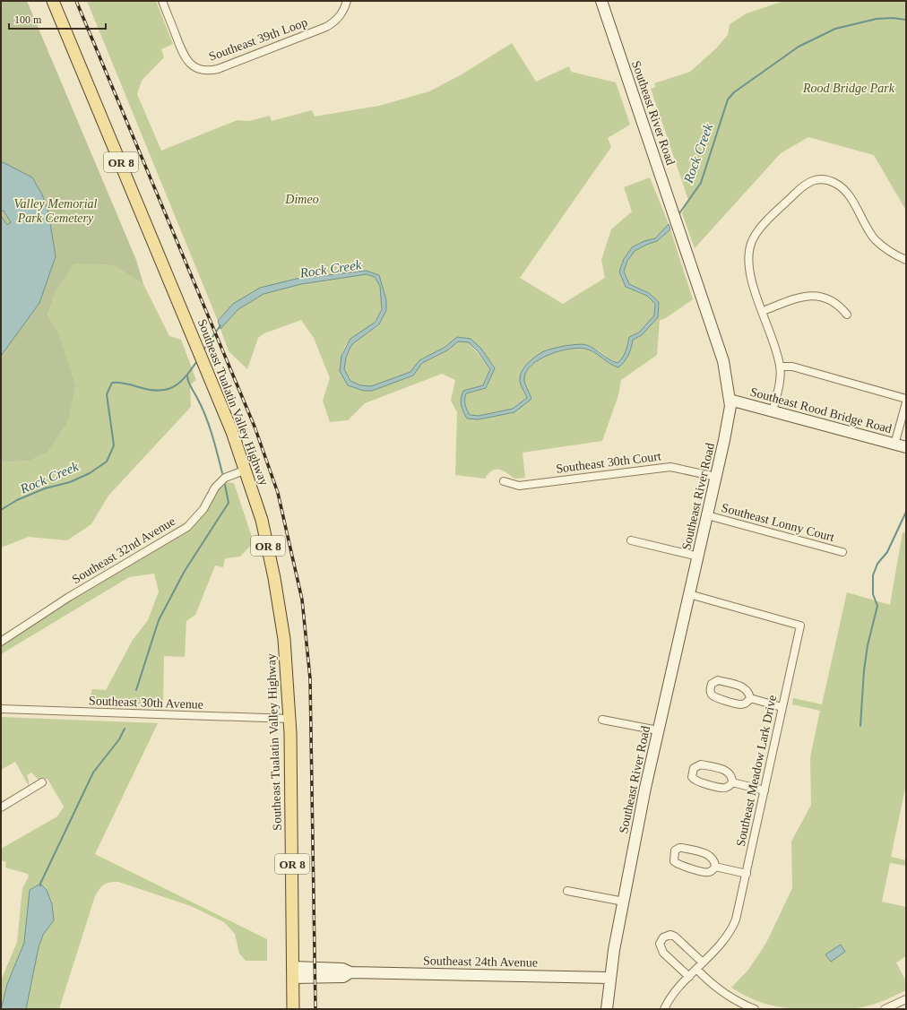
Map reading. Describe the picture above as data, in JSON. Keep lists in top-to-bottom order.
{
  "streets": {
    "main road": [
      "Southeast River Road",
      "OR 8",
      "Southeast Tualatin Valley Highway",
      "Southeast Rood Bridge Road",
      "Southeast 24th Avenue"
    ],
    "street": [
      "Southeast 39th Loop",
      "Southeast 30th Court",
      "Southeast Lonny Court",
      "Southeast 32nd Avenue",
      "Southeast 30th Avenue",
      "Southeast Meadow Lark Drive"
    ]
  },
  "crossings": [
    ["Southeast River Road", "Southeast Rood Bridge Road"],
    ["Southeast River Road", "Southeast 30th Court"],
    ["Southeast River Road", "Southeast Lonny Court"],
    ["Southeast River Road", "Southeast Meadow Lark Drive"],
    ["Southeast River Road", "Southeast 24th Avenue"],
    ["Southeast Tualatin Valley Highway", "Southeast 32nd Avenue"],
    ["Southeast Tualatin Valley Highway", "Southeast 30th Avenue"],
    ["Southeast Tualatin Valley Highway", "Southeast 24th Avenue"]
  ],
  "water": ["Rock Creek"],
  "parks": ["Rood Bridge Park", "Dimeo", "Valley Memorial Park Cemetery"],
  "scale_bar": "100 m"
}
